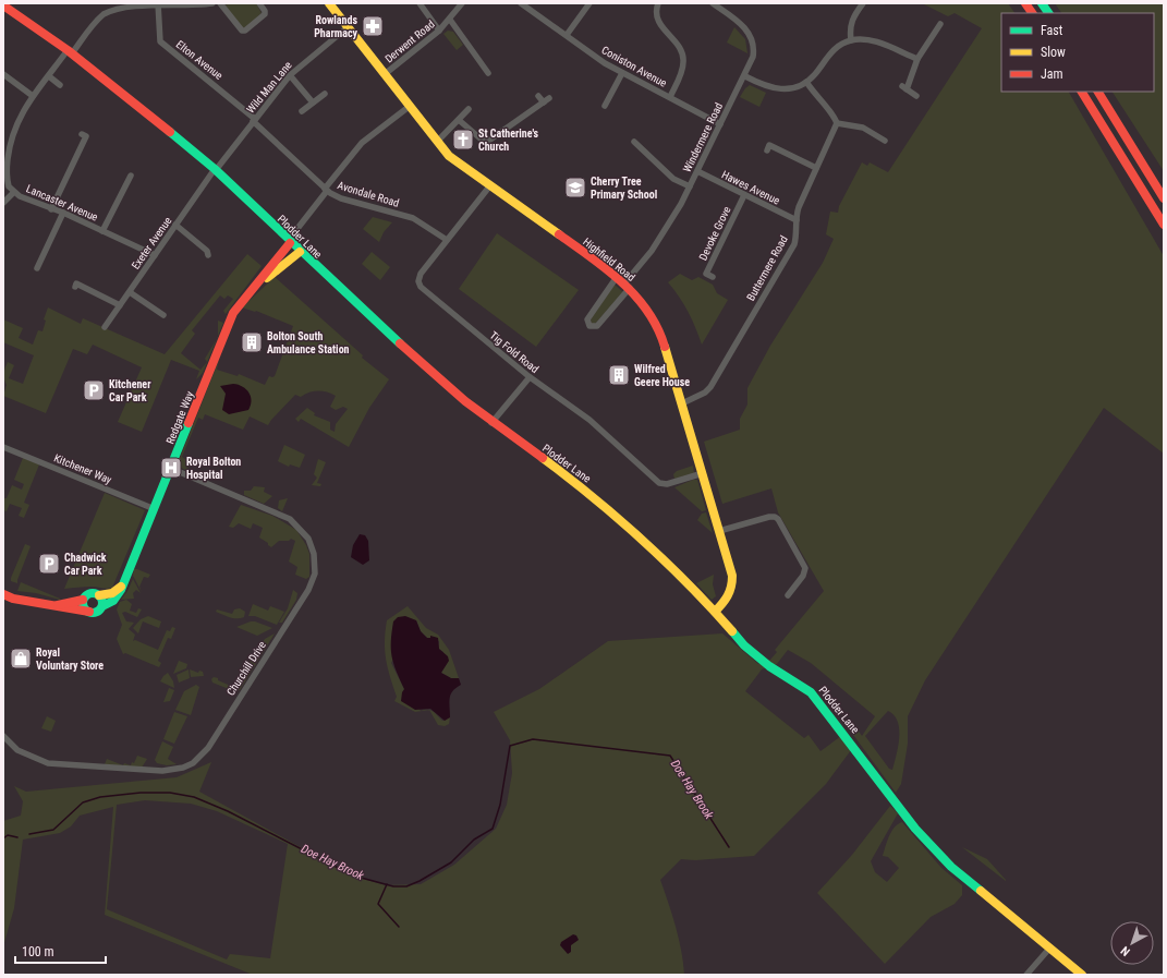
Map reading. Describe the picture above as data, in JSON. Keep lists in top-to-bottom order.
{
  "streets": {
    "main road": ["Plodder Lane", "Highfield Road", "Redgate Way"],
    "street": [
      "Derwent Road",
      "Elton Avenue",
      "Coniston Avenue",
      "Wild Man Lane",
      "Windermere Road",
      "Hawes Avenue",
      "Avondale Road",
      "Lancaster Avenue",
      "Devoke Grove",
      "Exeter Avenue",
      "Buttermere Road",
      "Tig Fold Road",
      "Kitchener Way",
      "Churchill Drive"
    ]
  },
  "crossings": [
    ["Derwent Road", "Highfield Road"],
    ["Elton Avenue", "Wild Man Lane"],
    ["Elton Avenue", "Avondale Road"],
    ["Elton Avenue", "Lancaster Avenue"],
    ["Coniston Avenue", "Windermere Road"],
    ["Wild Man Lane", "Avondale Road"],
    ["Wild Man Lane", "Plodder Lane"],
    ["Wild Man Lane", "Exeter Avenue"],
    ["Wild Man Lane", "Highfield Road"],
    ["Windermere Road", "Hawes Avenue"],
    ["Windermere Road", "Highfield Road"],
    ["Hawes Avenue", "Devoke Grove"],
    ["Hawes Avenue", "Buttermere Road"],
    ["Avondale Road", "Tig Fold Road"],
    ["Lancaster Avenue", "Plodder Lane"],
    ["Lancaster Avenue", "Exeter Avenue"],
    ["Plodder Lane", "Exeter Avenue"],
    ["Plodder Lane", "Highfield Road"],
    ["Plodder Lane", "Redgate Way"],
    ["Highfield Road", "Buttermere Road"],
    ["Highfield Road", "Tig Fold Road"],
    ["Redgate Way", "Kitchener Way"],
    ["Redgate Way", "Churchill Drive"]
  ],
  "water": ["Doe Hay Brook"],
  "places": {
    "pharmacy": ["Rowlands Pharmacy"],
    "church": ["St Catherine's Church"],
    "school or university": ["Cherry Tree Primary School"],
    "building": ["Bolton South Ambulance Station", "Wilfred Geere House"],
    "parking": ["Kitchener Car Park", "Chadwick Car Park"],
    "hospital": ["Royal Bolton Hospital"],
    "shop": ["Royal Voluntary Store"]
  },
  "legend": ["Fast", "Slow", "Jam"],
  "scale_bar": "100 m",
  "north": "bottom left"
}
